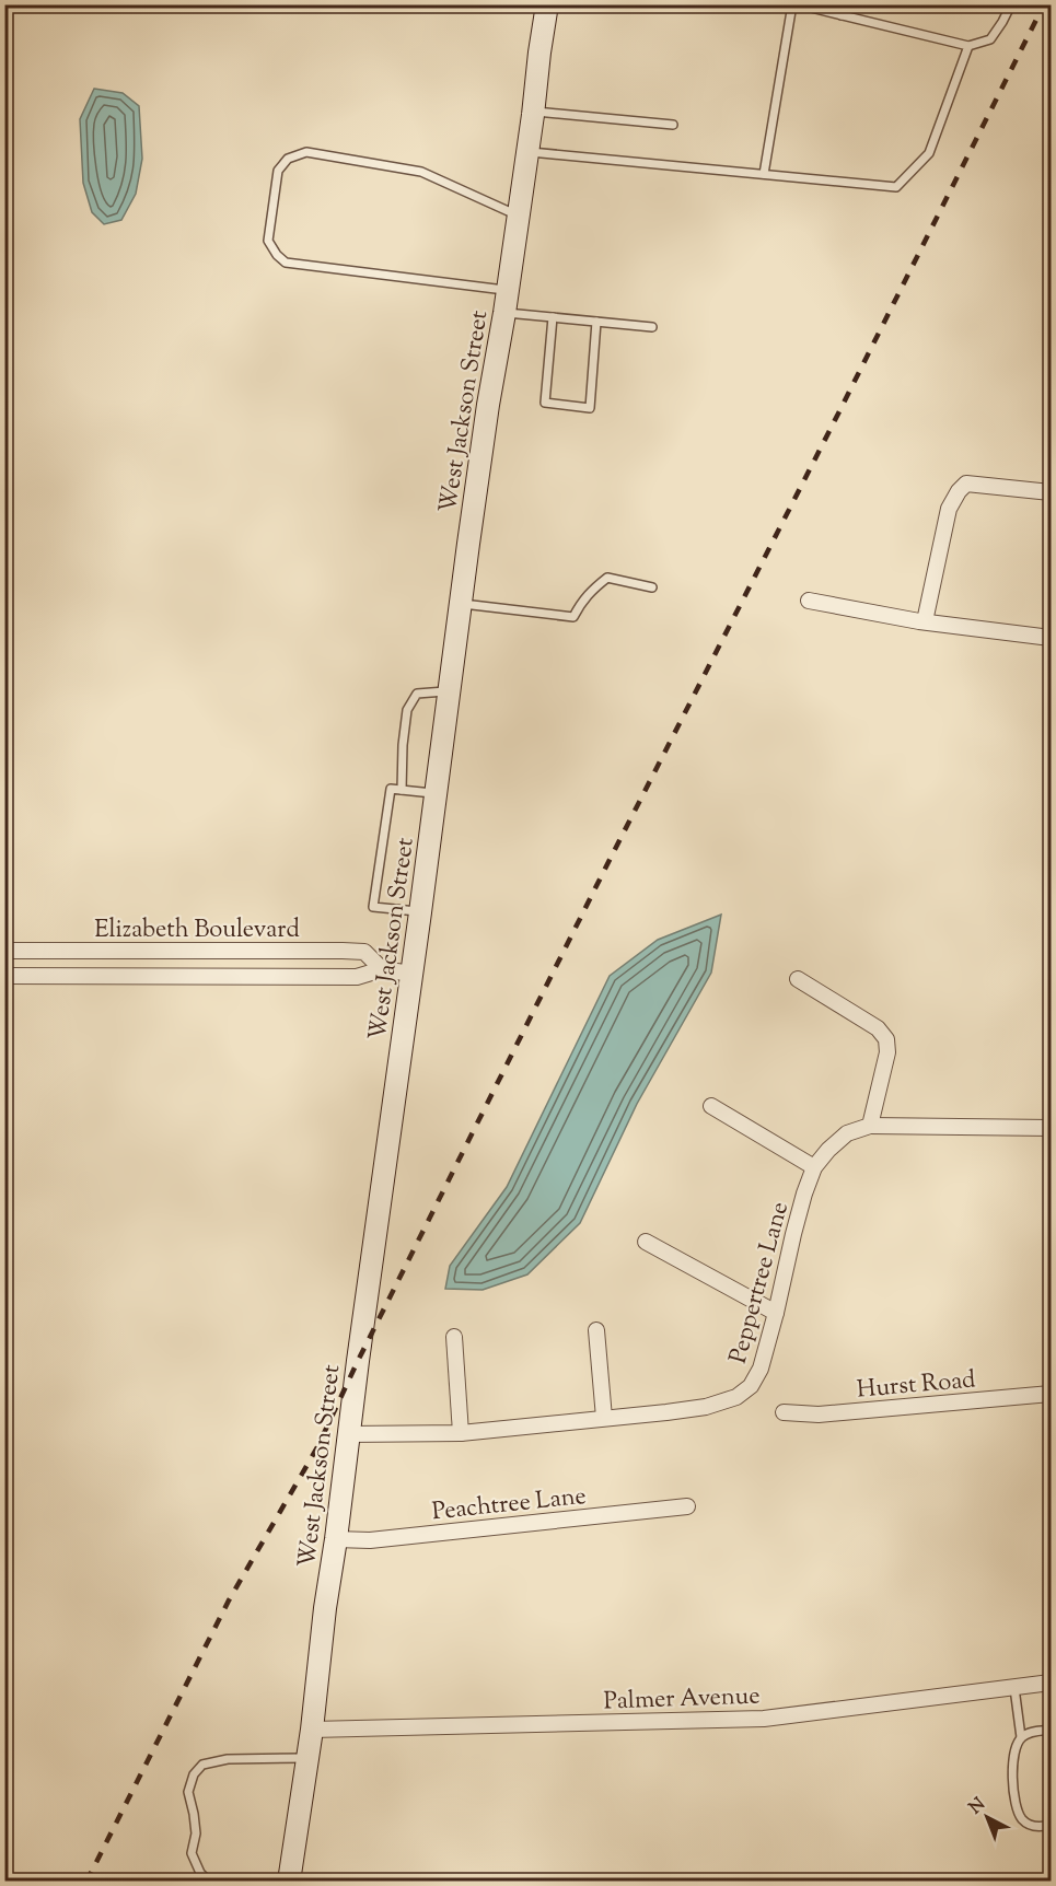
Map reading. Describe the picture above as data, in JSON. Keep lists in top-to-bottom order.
{
  "streets": {
    "street": [
      "West Jackson Street",
      "Elizabeth Boulevard",
      "Peppertree Lane",
      "Hurst Road",
      "Peachtree Lane",
      "Palmer Avenue"
    ]
  },
  "crossings": [
    ["West Jackson Street", "Elizabeth Boulevard"],
    ["West Jackson Street", "Peppertree Lane"],
    ["West Jackson Street", "Peachtree Lane"],
    ["West Jackson Street", "Palmer Avenue"]
  ],
  "north": "top left"
}
